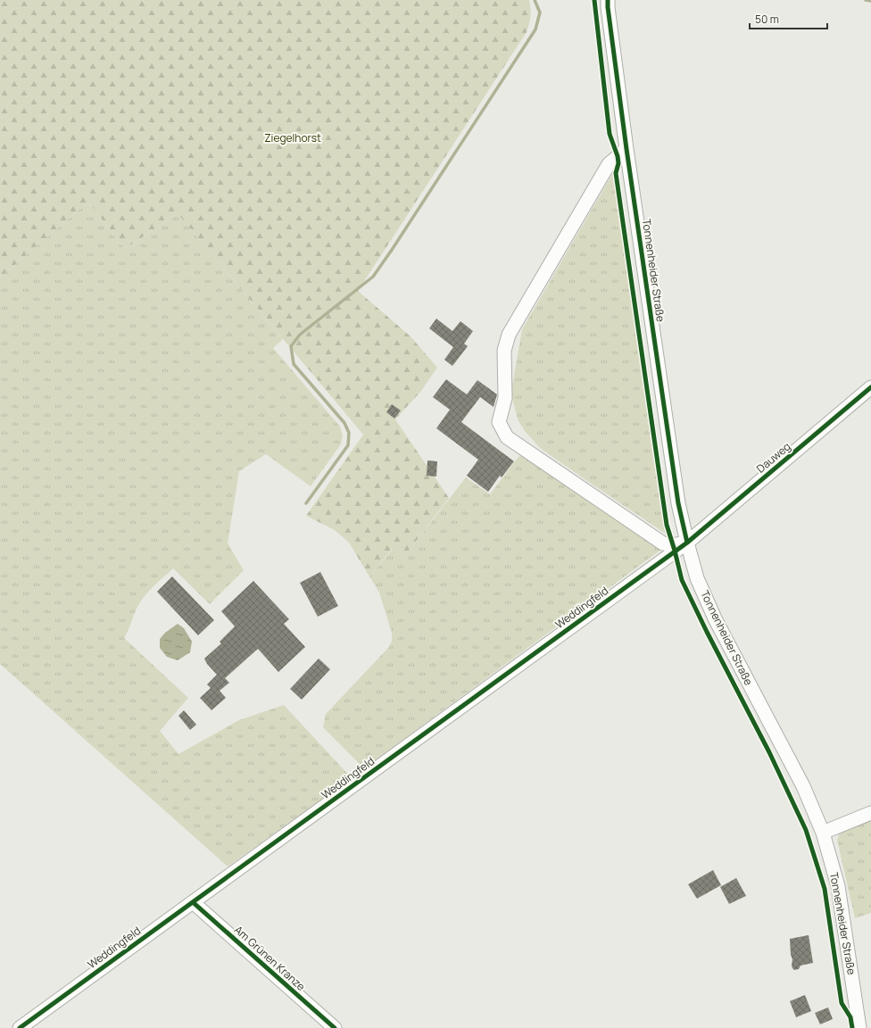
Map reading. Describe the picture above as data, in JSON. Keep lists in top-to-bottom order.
{
  "streets": {
    "street": [
      "Tonnenheider Straße",
      "Dauweg",
      "Weddingfeld",
      "Am Grünen Kranze"
    ]
  },
  "crossings": [
    ["Tonnenheider Straße", "Dauweg"],
    ["Tonnenheider Straße", "Weddingfeld"],
    ["Dauweg", "Weddingfeld"],
    ["Weddingfeld", "Am Grünen Kranze"]
  ],
  "parks": ["Ziegelhorst"],
  "scale_bar": "50 m"
}
